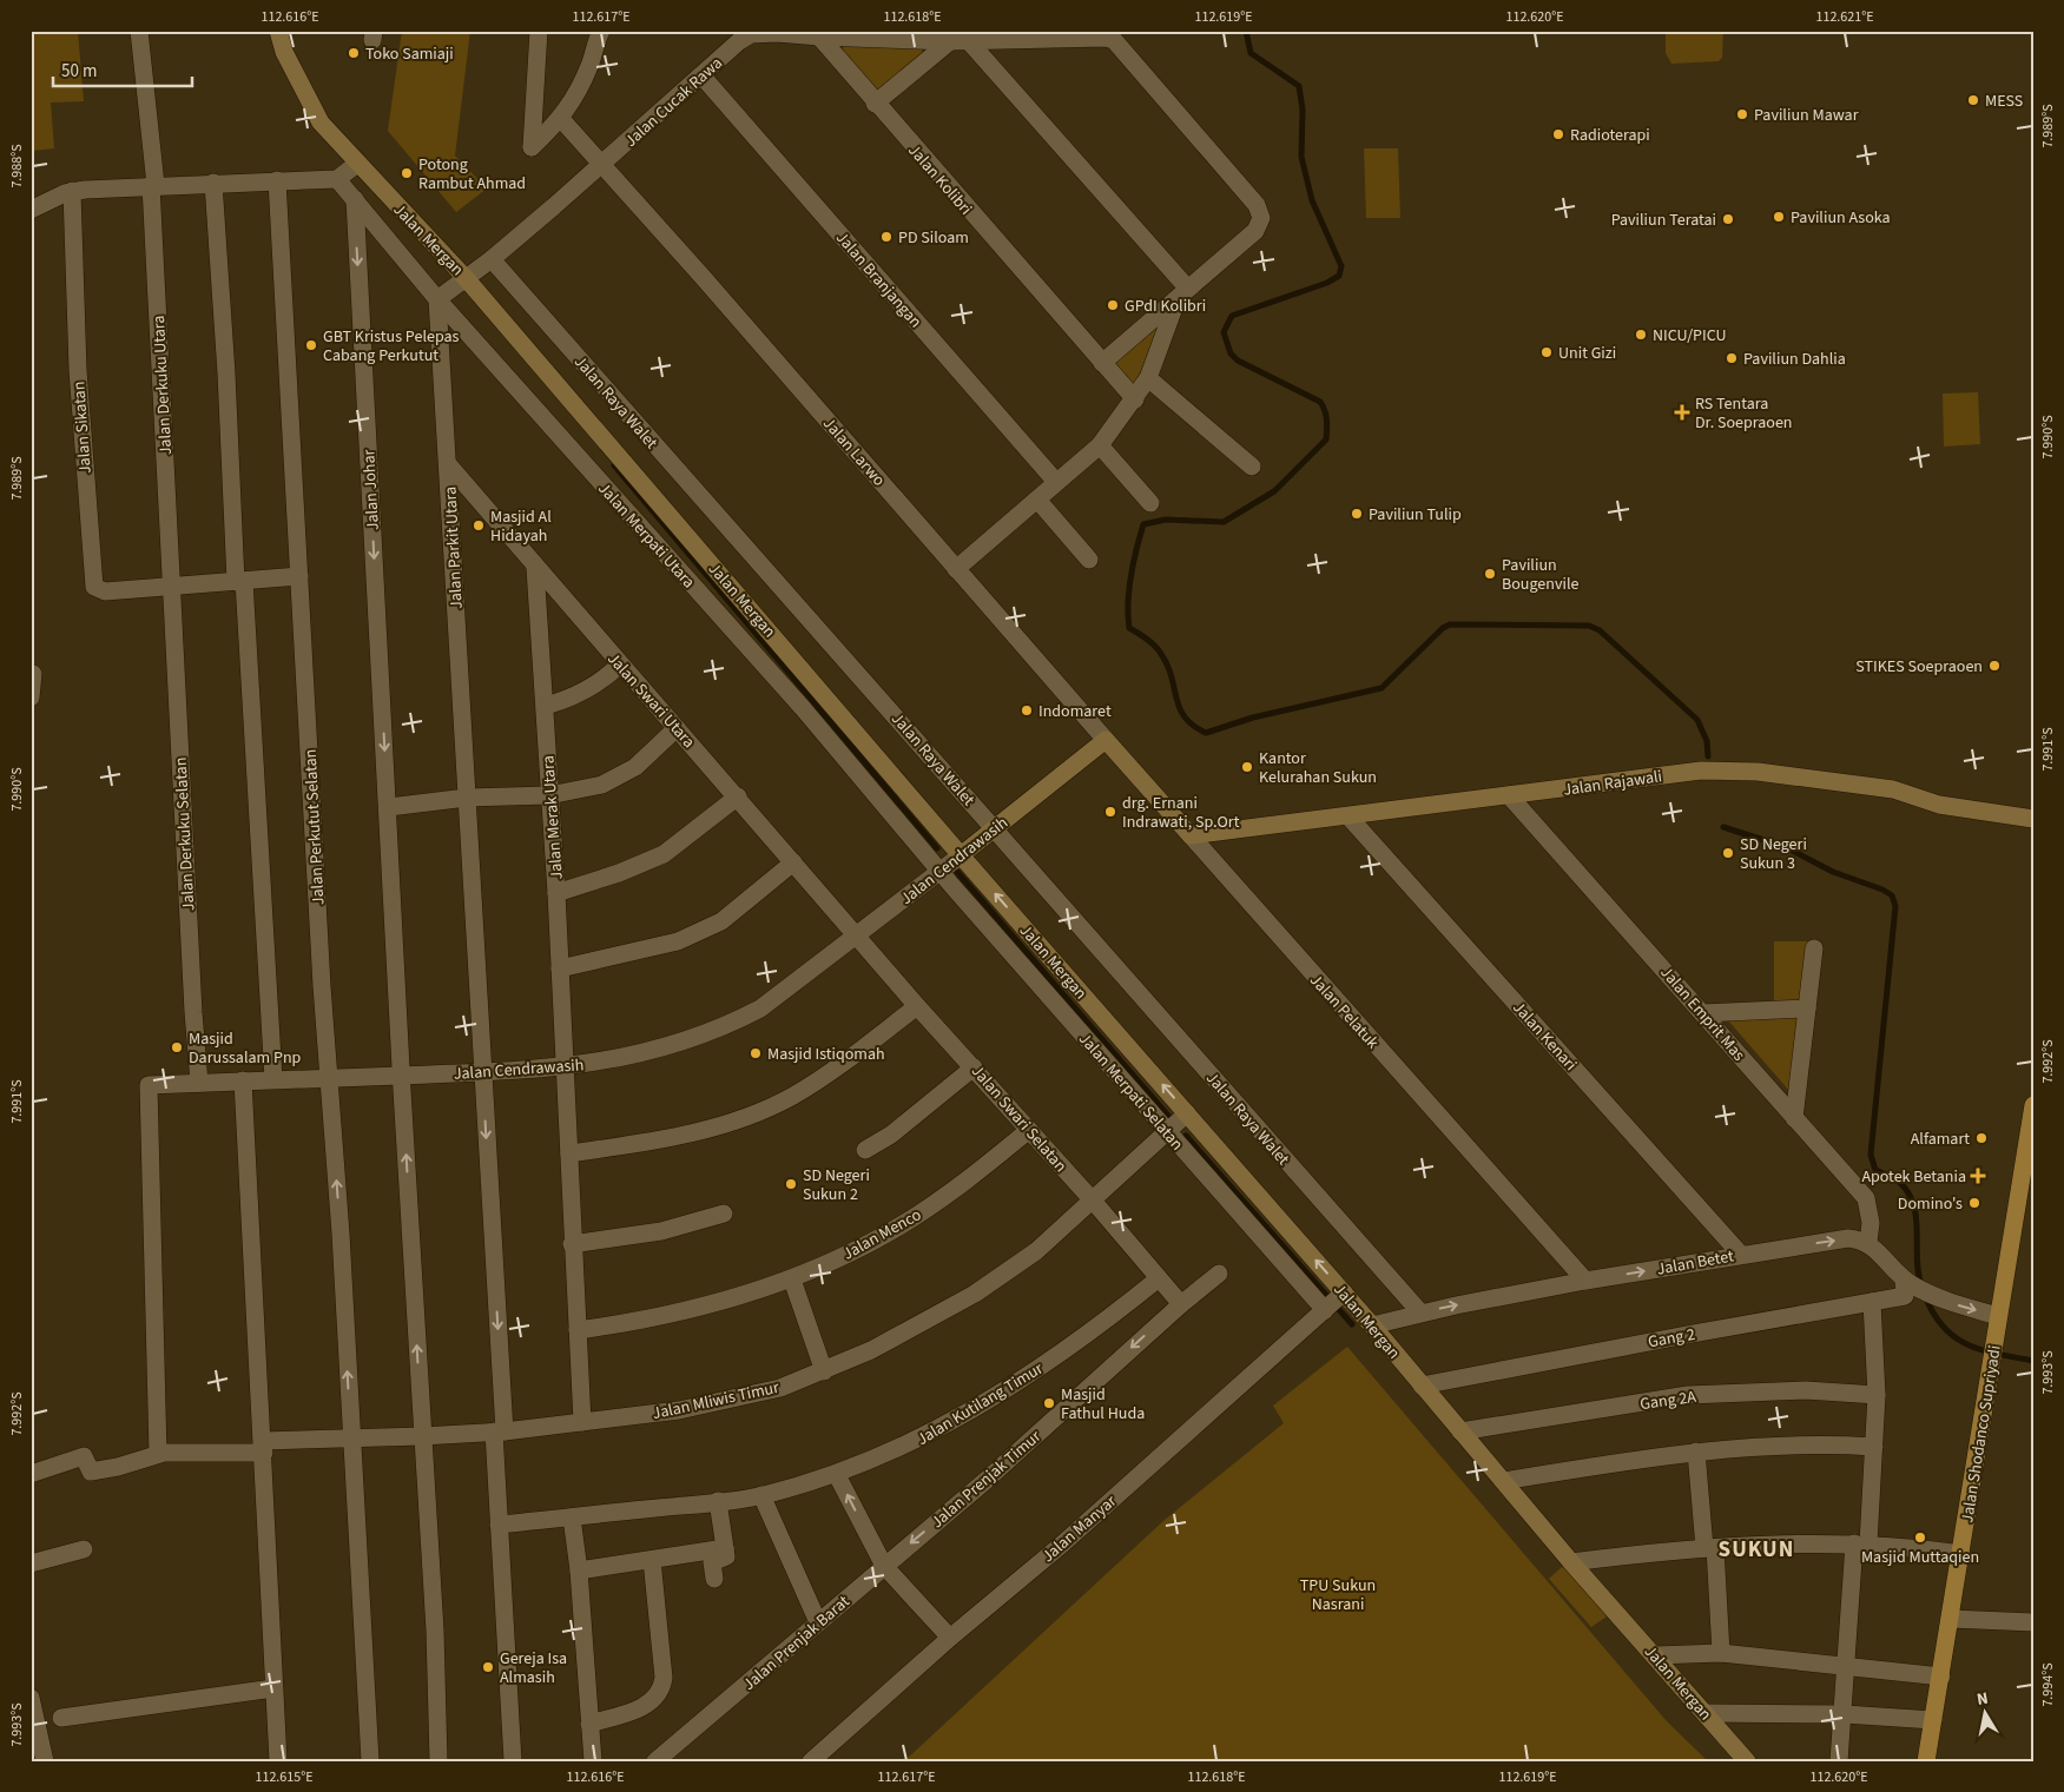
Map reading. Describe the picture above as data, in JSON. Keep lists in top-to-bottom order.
{
  "streets": {
    "main road": ["Jalan Shodanco Supriyadi"],
    "street": [
      "Jalan Cucak Rawa",
      "Jalan Kolibri",
      "Jalan Mergan",
      "Jalan Branjangan",
      "Jalan Derkuku Utara",
      "Jalan Raya Walet",
      "Jalan Sikatan",
      "Jalan Larwo",
      "Jalan Johar",
      "Jalan Merpati Utara",
      "Jalan Parkit Utara",
      "Jalan Swari Utara",
      "Jalan Rajawali",
      "Jalan Merak Utara",
      "Jalan Perkutut Selatan",
      "Jalan Derkuku Selatan",
      "Jalan Cendrawasih",
      "Jalan Pelatuk",
      "Jalan Emprit Mas",
      "Jalan Kenari",
      "Jalan Merpati Selatan",
      "Jalan Swari Selatan",
      "Jalan Menco",
      "Jalan Betet",
      "Gang 2",
      "Jalan Mliwis Timur",
      "Gang 2A",
      "Jalan Kutilang Timur",
      "Jalan Prenjak Timur",
      "Jalan Manyar",
      "Jalan Prenjak Barat"
    ]
  },
  "crossings": [
    ["Jalan Cucak Rawa", "Jalan Kolibri"],
    ["Jalan Cucak Rawa", "Jalan Mergan"],
    ["Jalan Cucak Rawa", "Jalan Branjangan"],
    ["Jalan Cucak Rawa", "Jalan Raya Walet"],
    ["Jalan Cucak Rawa", "Jalan Larwo"],
    ["Jalan Cucak Rawa", "Jalan Merpati Utara"],
    ["Jalan Cucak Rawa", "Jalan Parkit Utara"],
    ["Jalan Mergan", "Jalan Cendrawasih"],
    ["Jalan Mergan", "Jalan Merpati Selatan"],
    ["Jalan Mergan", "Jalan Betet"],
    ["Jalan Mergan", "Gang 2"],
    ["Jalan Mergan", "Jalan Mliwis Timur"],
    ["Jalan Mergan", "Gang 2A"],
    ["Jalan Mergan", "Jalan Manyar"],
    ["Jalan Derkuku Utara", "Jalan Sikatan"],
    ["Jalan Derkuku Utara", "Jalan Derkuku Selatan"],
    ["Jalan Raya Walet", "Jalan Cendrawasih"],
    ["Jalan Raya Walet", "Jalan Betet"],
    ["Jalan Sikatan", "Jalan Derkuku Selatan"],
    ["Jalan Larwo", "Jalan Cendrawasih"],
    ["Jalan Larwo", "Jalan Pelatuk"],
    ["Jalan Johar", "Jalan Merpati Utara"],
    ["Jalan Johar", "Jalan Cendrawasih"],
    ["Jalan Johar", "Jalan Mliwis Timur"],
    ["Jalan Merpati Utara", "Jalan Parkit Utara"],
    ["Jalan Merpati Utara", "Jalan Cendrawasih"],
    ["Jalan Merpati Utara", "Jalan Merpati Selatan"],
    ["Jalan Parkit Utara", "Jalan Swari Utara"],
    ["Jalan Parkit Utara", "Jalan Cendrawasih"],
    ["Jalan Parkit Utara", "Jalan Mliwis Timur"],
    ["Jalan Parkit Utara", "Jalan Kutilang Timur"],
    ["Jalan Swari Utara", "Jalan Merak Utara"],
    ["Jalan Swari Utara", "Jalan Cendrawasih"],
    ["Jalan Swari Utara", "Jalan Swari Selatan"],
    ["Jalan Rajawali", "Jalan Pelatuk"],
    ["Jalan Rajawali", "Jalan Emprit Mas"],
    ["Jalan Rajawali", "Jalan Kenari"],
    ["Jalan Merak Utara", "Jalan Cendrawasih"],
    ["Jalan Merak Utara", "Jalan Menco"],
    ["Jalan Merak Utara", "Jalan Mliwis Timur"],
    ["Jalan Perkutut Selatan", "Jalan Cendrawasih"],
    ["Jalan Perkutut Selatan", "Jalan Mliwis Timur"],
    ["Jalan Derkuku Selatan", "Jalan Cendrawasih"],
    ["Jalan Cendrawasih", "Jalan Pelatuk"],
    ["Jalan Cendrawasih", "Jalan Merpati Selatan"],
    ["Jalan Cendrawasih", "Jalan Swari Selatan"],
    ["Jalan Cendrawasih", "Jalan Mliwis Timur"],
    ["Jalan Pelatuk", "Jalan Betet"],
    ["Jalan Emprit Mas", "Jalan Betet"],
    ["Jalan Kenari", "Jalan Betet"],
    ["Jalan Merpati Selatan", "Jalan Mliwis Timur"],
    ["Jalan Merpati Selatan", "Jalan Manyar"],
    ["Jalan Swari Selatan", "Jalan Menco"],
    ["Jalan Swari Selatan", "Jalan Mliwis Timur"],
    ["Jalan Swari Selatan", "Jalan Kutilang Timur"],
    ["Jalan Swari Selatan", "Jalan Prenjak Timur"],
    ["Jalan Prenjak Timur", "Jalan Prenjak Barat"]
  ],
  "one_way": ["Jalan Betet", "Jalan Prenjak Timur"],
  "districts": ["SUKUN"],
  "parks": ["TPU Sukun Nasrani"],
  "places": {
    "other": [
      "Toko Samiaji",
      "MESS",
      "Paviliun Mawar",
      "Radioterapi",
      "Potong Rambut Ahmad",
      "Paviliun Asoka",
      "Paviliun Teratai",
      "PD Siloam",
      "GPdI Kolibri",
      "NICU/PICU",
      "GBT Kristus Pelepas Cabang Perkutut",
      "Unit Gizi",
      "Paviliun Dahlia",
      "Paviliun Tulip",
      "Masjid Al Hidayah",
      "Paviliun Bougenvile",
      "STIKES Soepraoen",
      "Indomaret",
      "Kantor Kelurahan Sukun",
      "drg. Ernani Indrawati, Sp.Ort",
      "SD Negeri Sukun 3",
      "Masjid Darussalam Pnp",
      "Masjid Istiqomah",
      "Alfamart",
      "SD Negeri Sukun 2",
      "Domino's",
      "Masjid Fathul Huda",
      "Masjid Muttaqien",
      "Gereja Isa Almasih"
    ],
    "health": ["RS Tentara Dr. Soepraoen", "Apotek Betania"]
  },
  "scale_bar": "50 m",
  "north": "top",
  "coordinates": [
    "112.616°E",
    "112.617°E",
    "112.618°E",
    "112.619°E",
    "112.620°E",
    "112.621°E",
    "7.989°S",
    "7.988°S",
    "7.990°S",
    "7.991°S",
    "7.992°S",
    "7.993°S",
    "7.994°S",
    "112.615°E"
  ]
}
